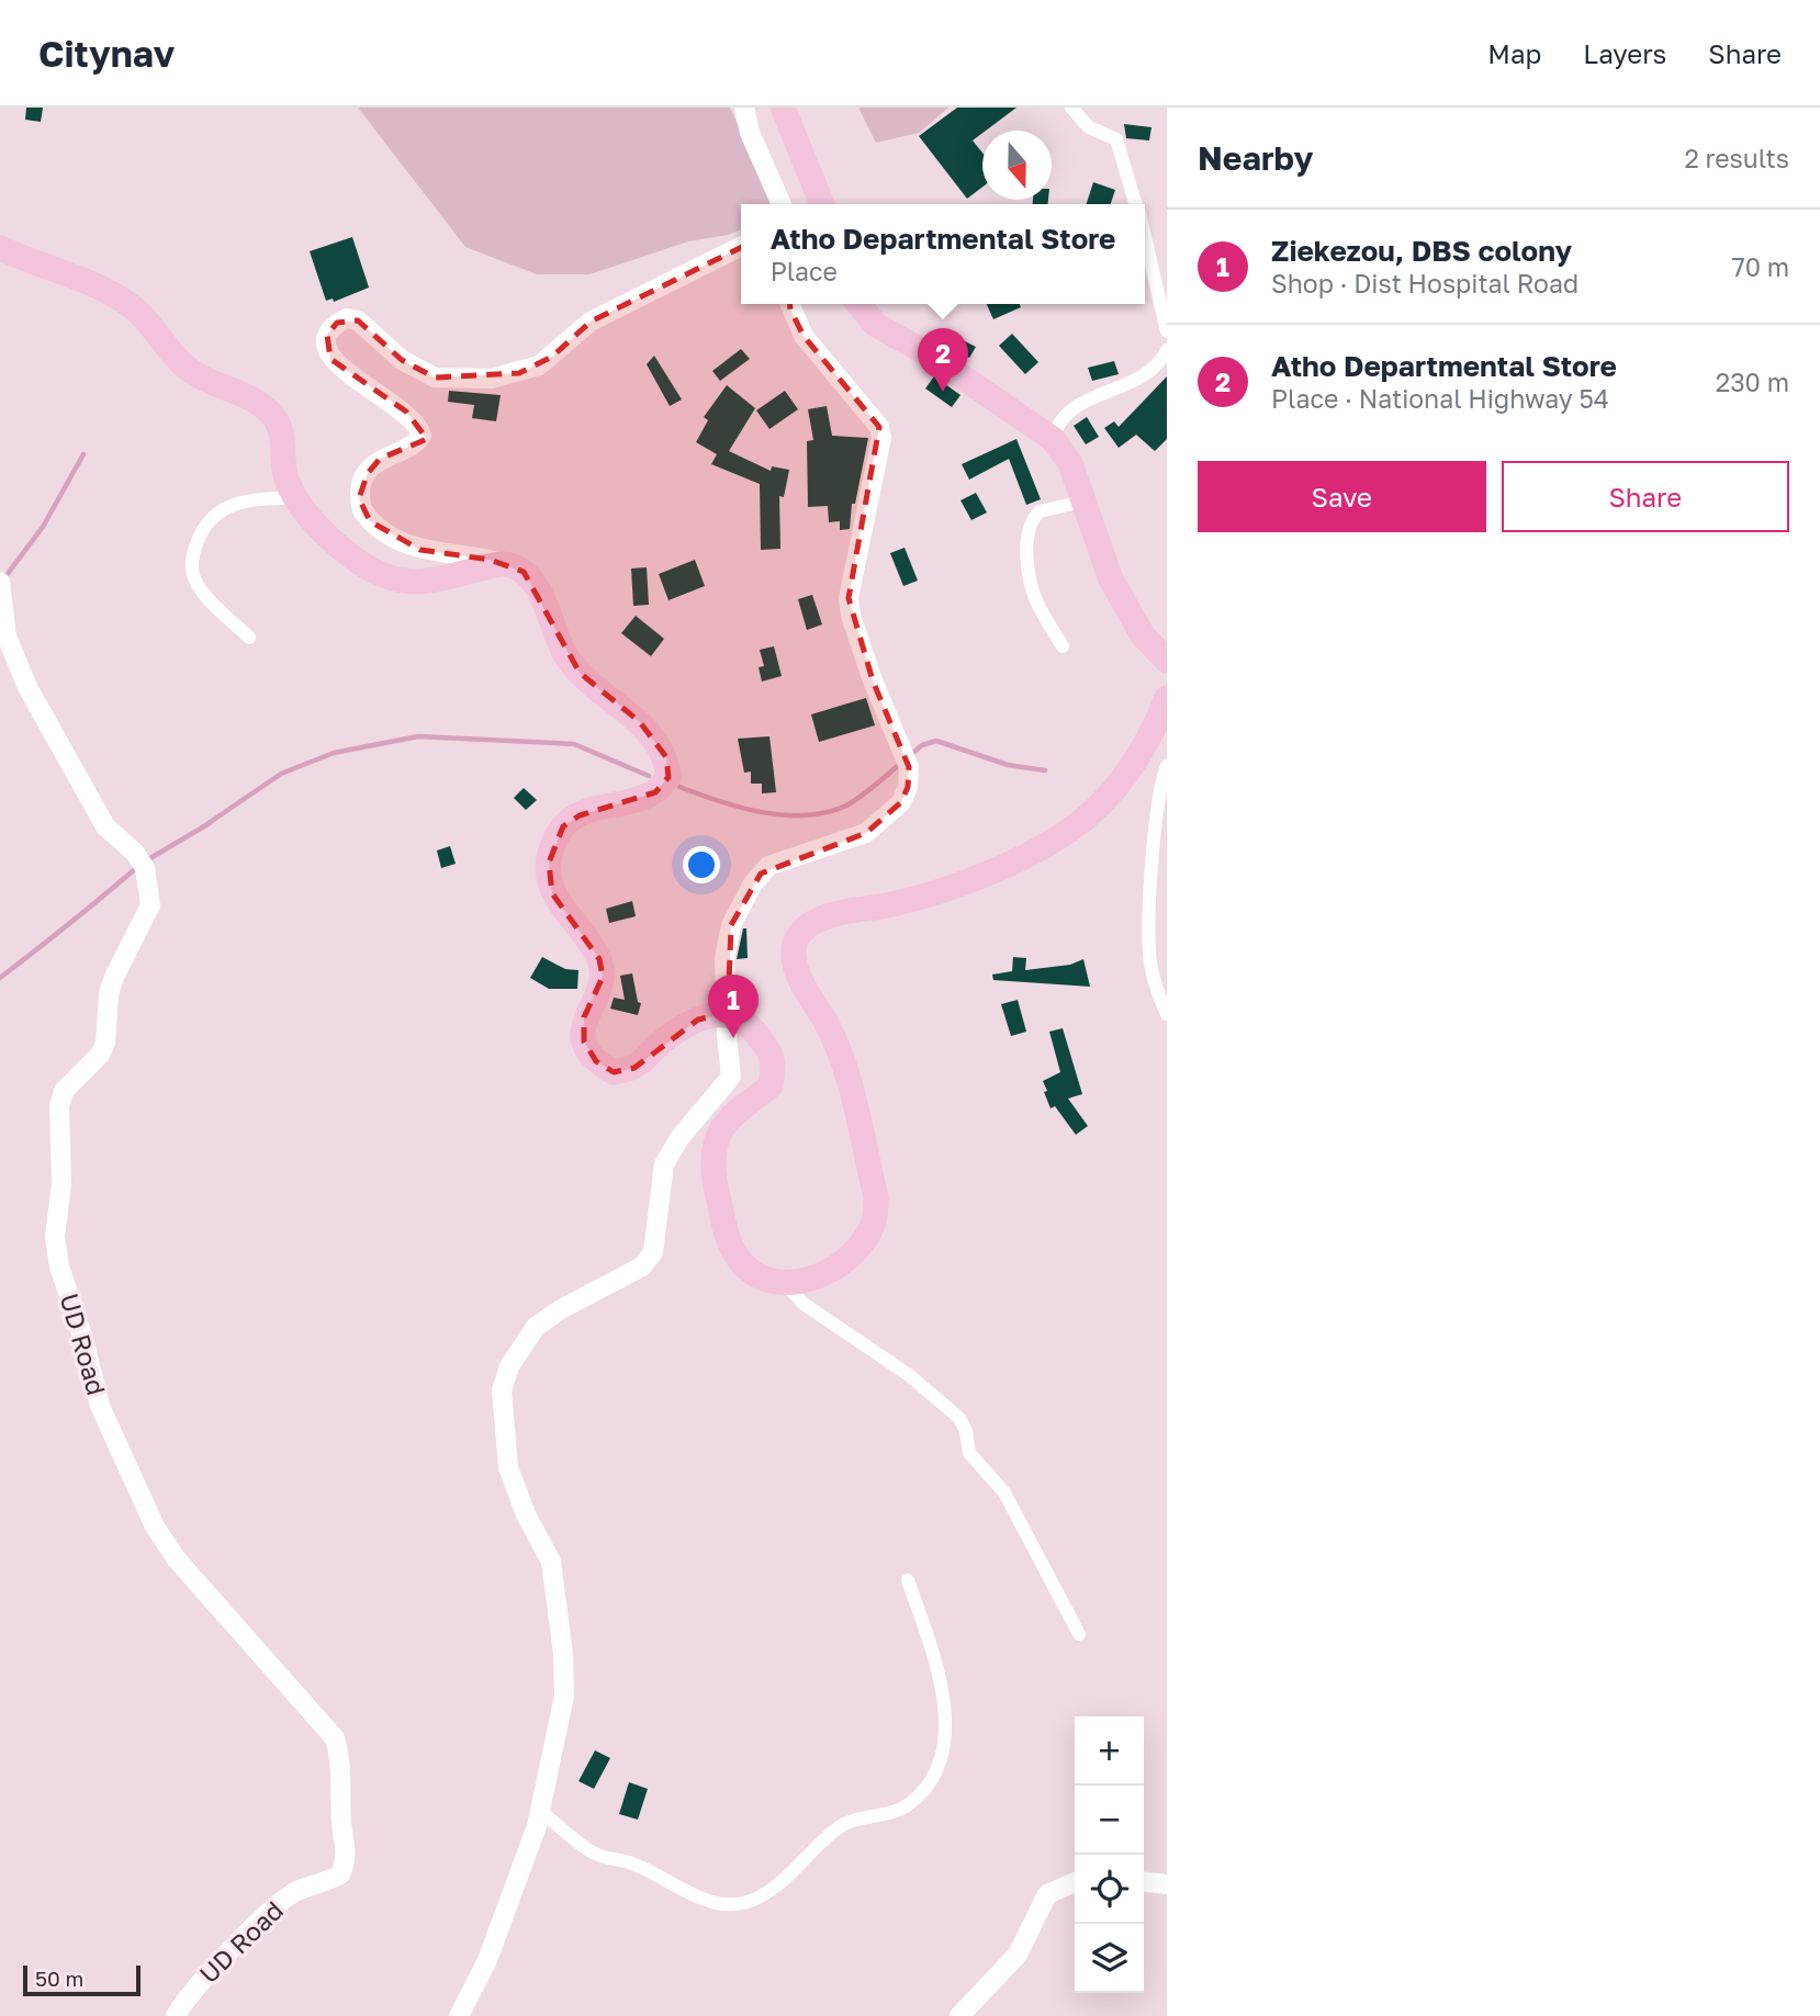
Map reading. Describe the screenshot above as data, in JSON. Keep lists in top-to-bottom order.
{
  "streets": {
    "street": ["UD Road"]
  },
  "scale_bar": "50 m",
  "north": "bottom",
  "page": {
    "header": "Citynav",
    "nav": ["Map", "Layers", "Share"],
    "heading": ["Nearby", "2 results"],
    "popup": ["Atho Departmental Store", "Place"],
    "list": [
      {
        "mark": "1",
        "name": "Ziekezou, DBS colony",
        "note": "Shop · Dist Hospital Road",
        "value": "70 m"
      },
      {
        "mark": "2",
        "name": "Atho Departmental Store",
        "note": "Place · National Highway 54",
        "value": "230 m"
      }
    ],
    "pins": ["2", "1"],
    "buttons": ["Save", "Share"],
    "map_buttons": ["+", "−"],
    "scale": "50 m"
  }
}
